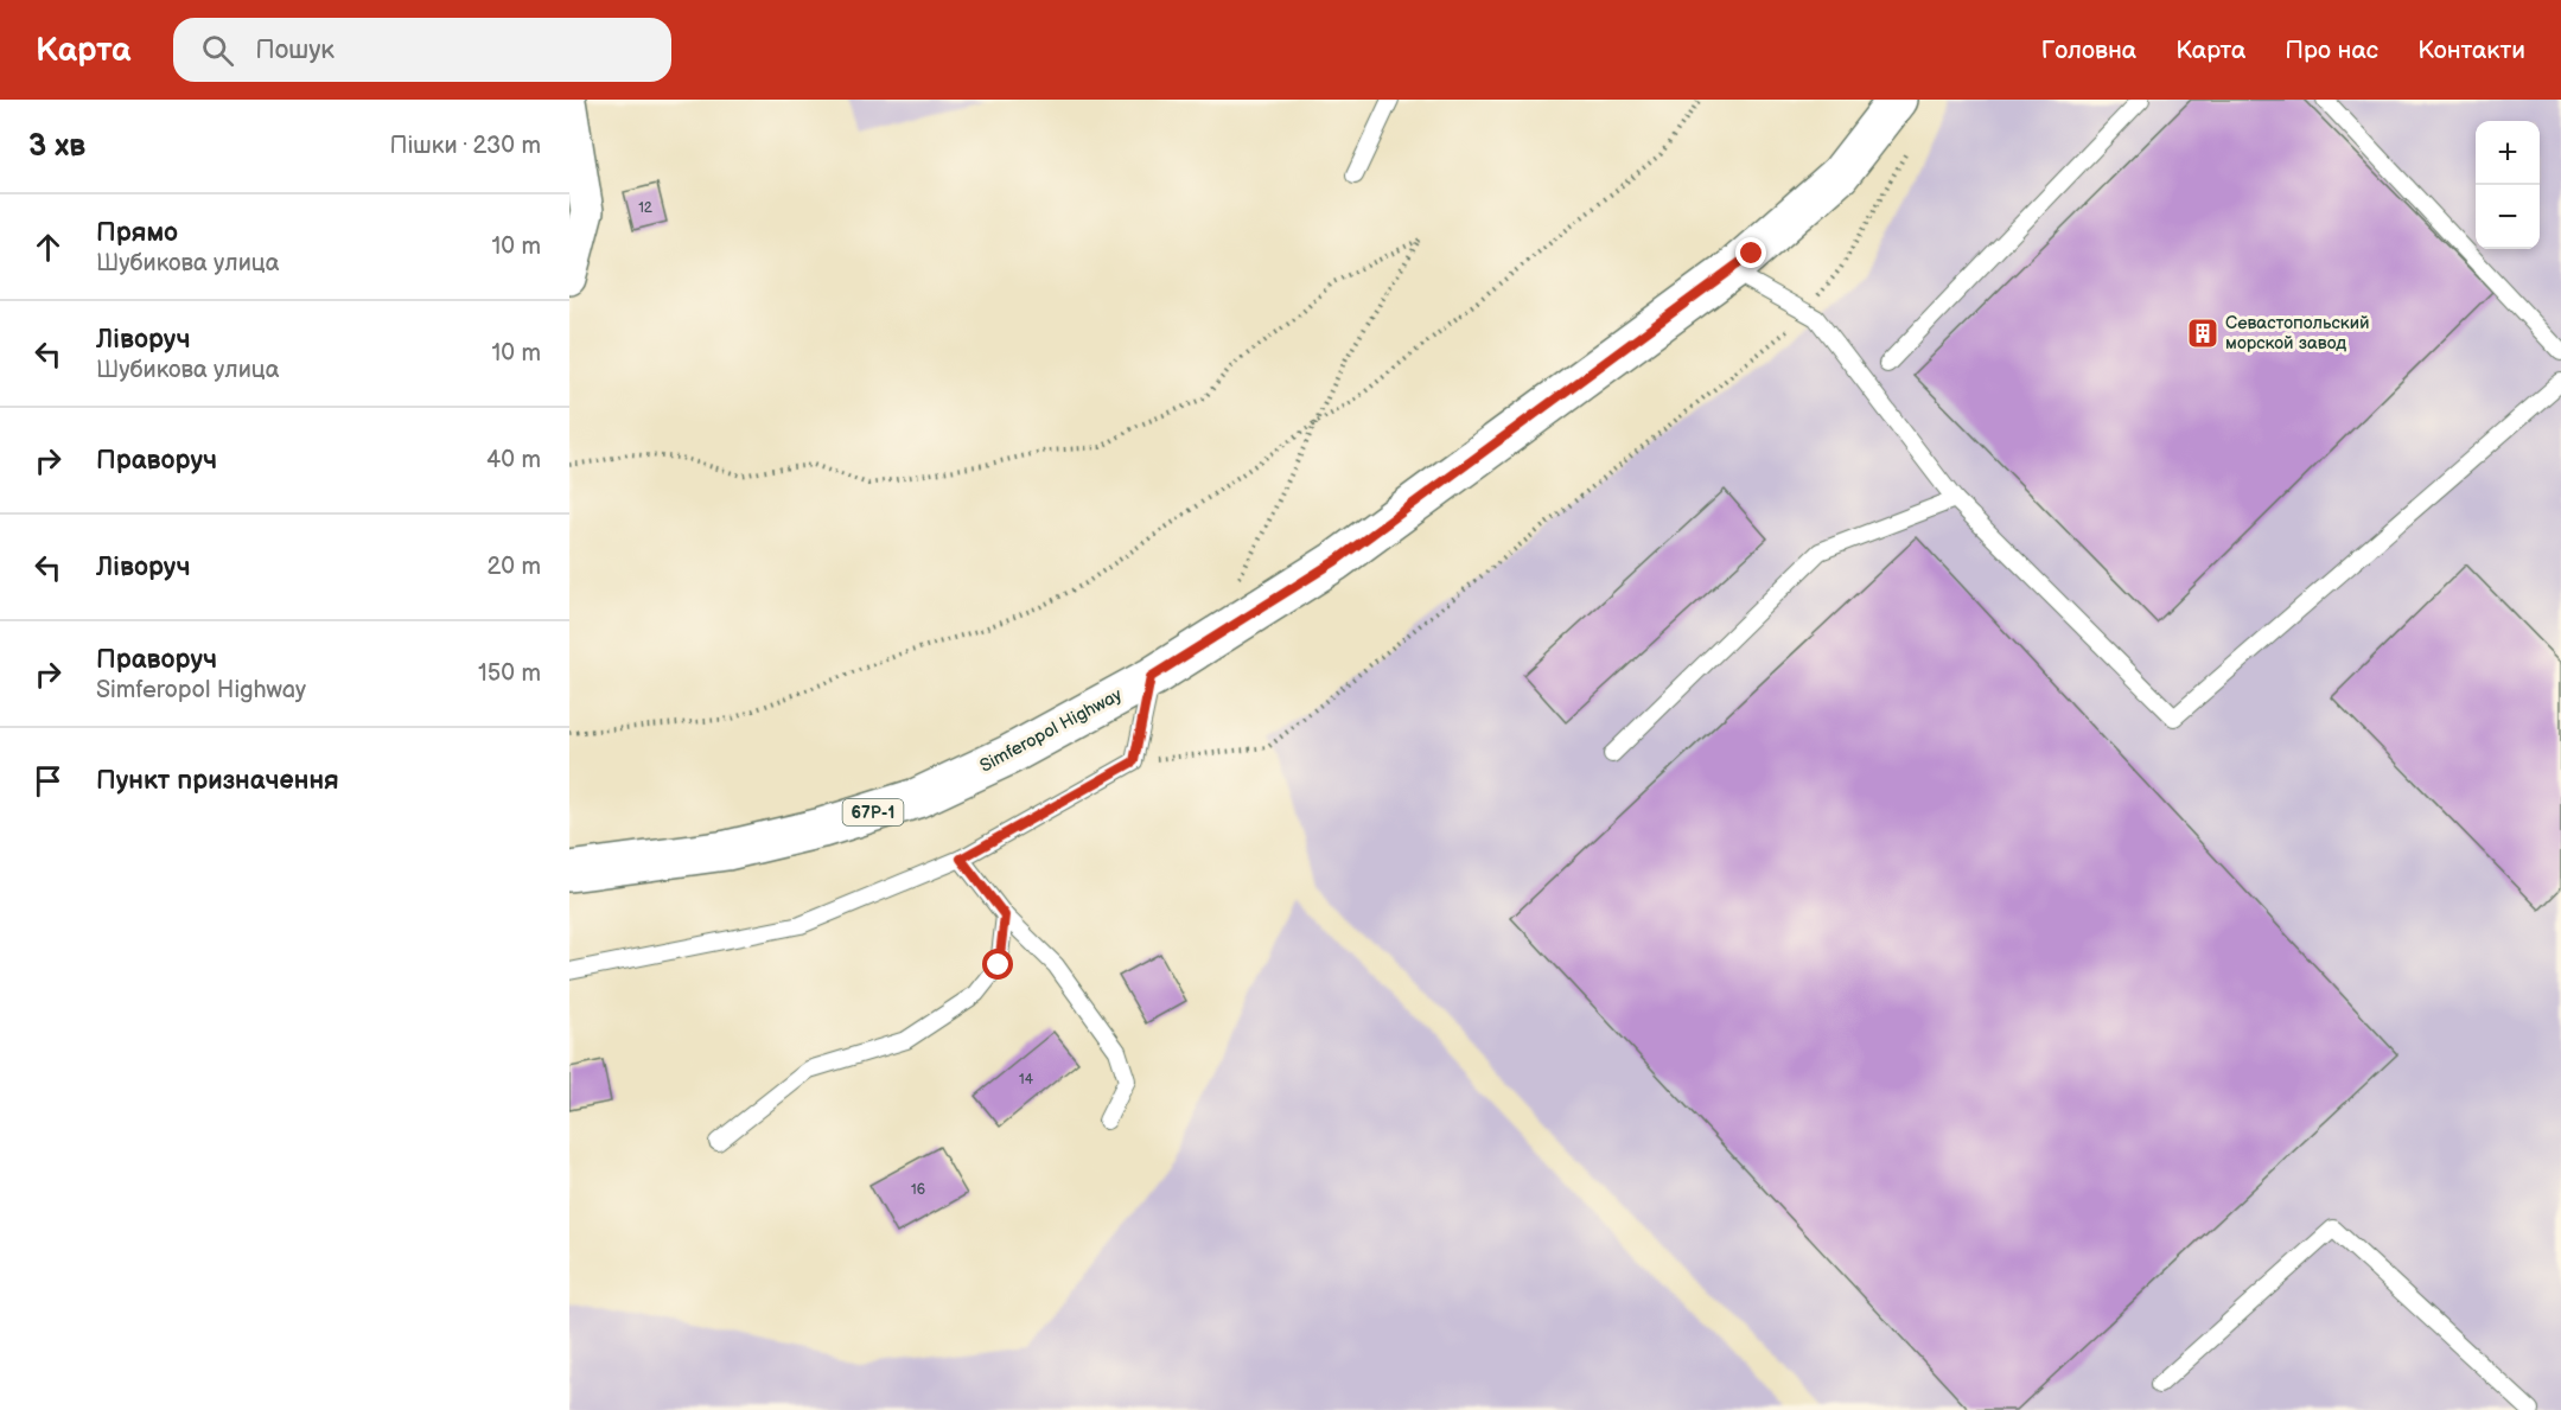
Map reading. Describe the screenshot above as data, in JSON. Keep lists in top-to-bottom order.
{
  "streets": {
    "main road": ["Simferopol Highway", "67Р-1"]
  },
  "places": {
    "building": ["Севастопольский морской завод"]
  },
  "house_numbers": ["12", "14", "16"],
  "page": {
    "header": "Карта",
    "search": "Пошук",
    "nav": [
      "Головна",
      "Карта",
      "Про нас",
      "Контакти"
    ],
    "heading": ["3 хв", "Пішки · 230 m"],
    "map_buttons": ["+", "−"],
    "list": [
      ["Прямо", "Шубикова улица", "10 m"],
      ["Ліворуч", "Шубикова улица", "10 m"],
      ["Праворуч", "40 m"],
      ["Ліворуч", "20 m"],
      ["Праворуч", "Simferopol Highway", "150 m"],
      "Пункт призначення"
    ]
  }
}
